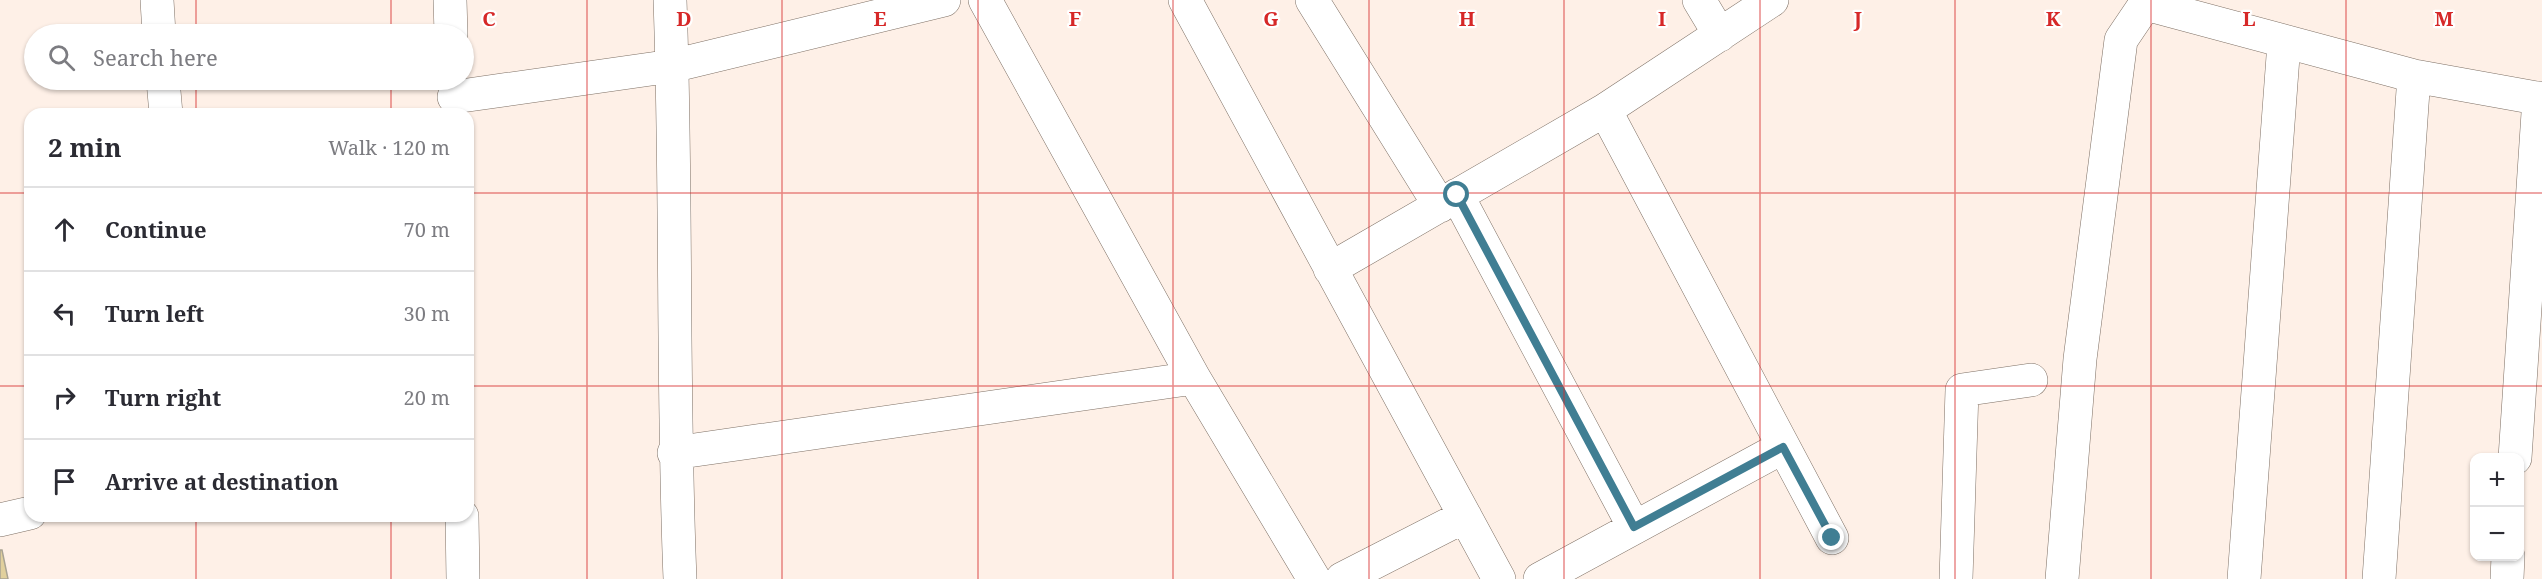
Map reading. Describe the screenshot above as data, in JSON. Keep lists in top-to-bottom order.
{
  "page": {
    "search": "Search here",
    "heading": ["2 min", "Walk · 120 m"],
    "list": [
      ["Continue", "70 m"],
      ["Turn left", "30 m"],
      ["Turn right", "20 m"],
      "Arrive at destination"
    ],
    "map_buttons": ["+", "−"]
  },
  "grid": {
    "columns": [
      "C",
      "D",
      "E",
      "F",
      "G",
      "H",
      "I",
      "J",
      "K",
      "L",
      "M"
    ]
  }
}
